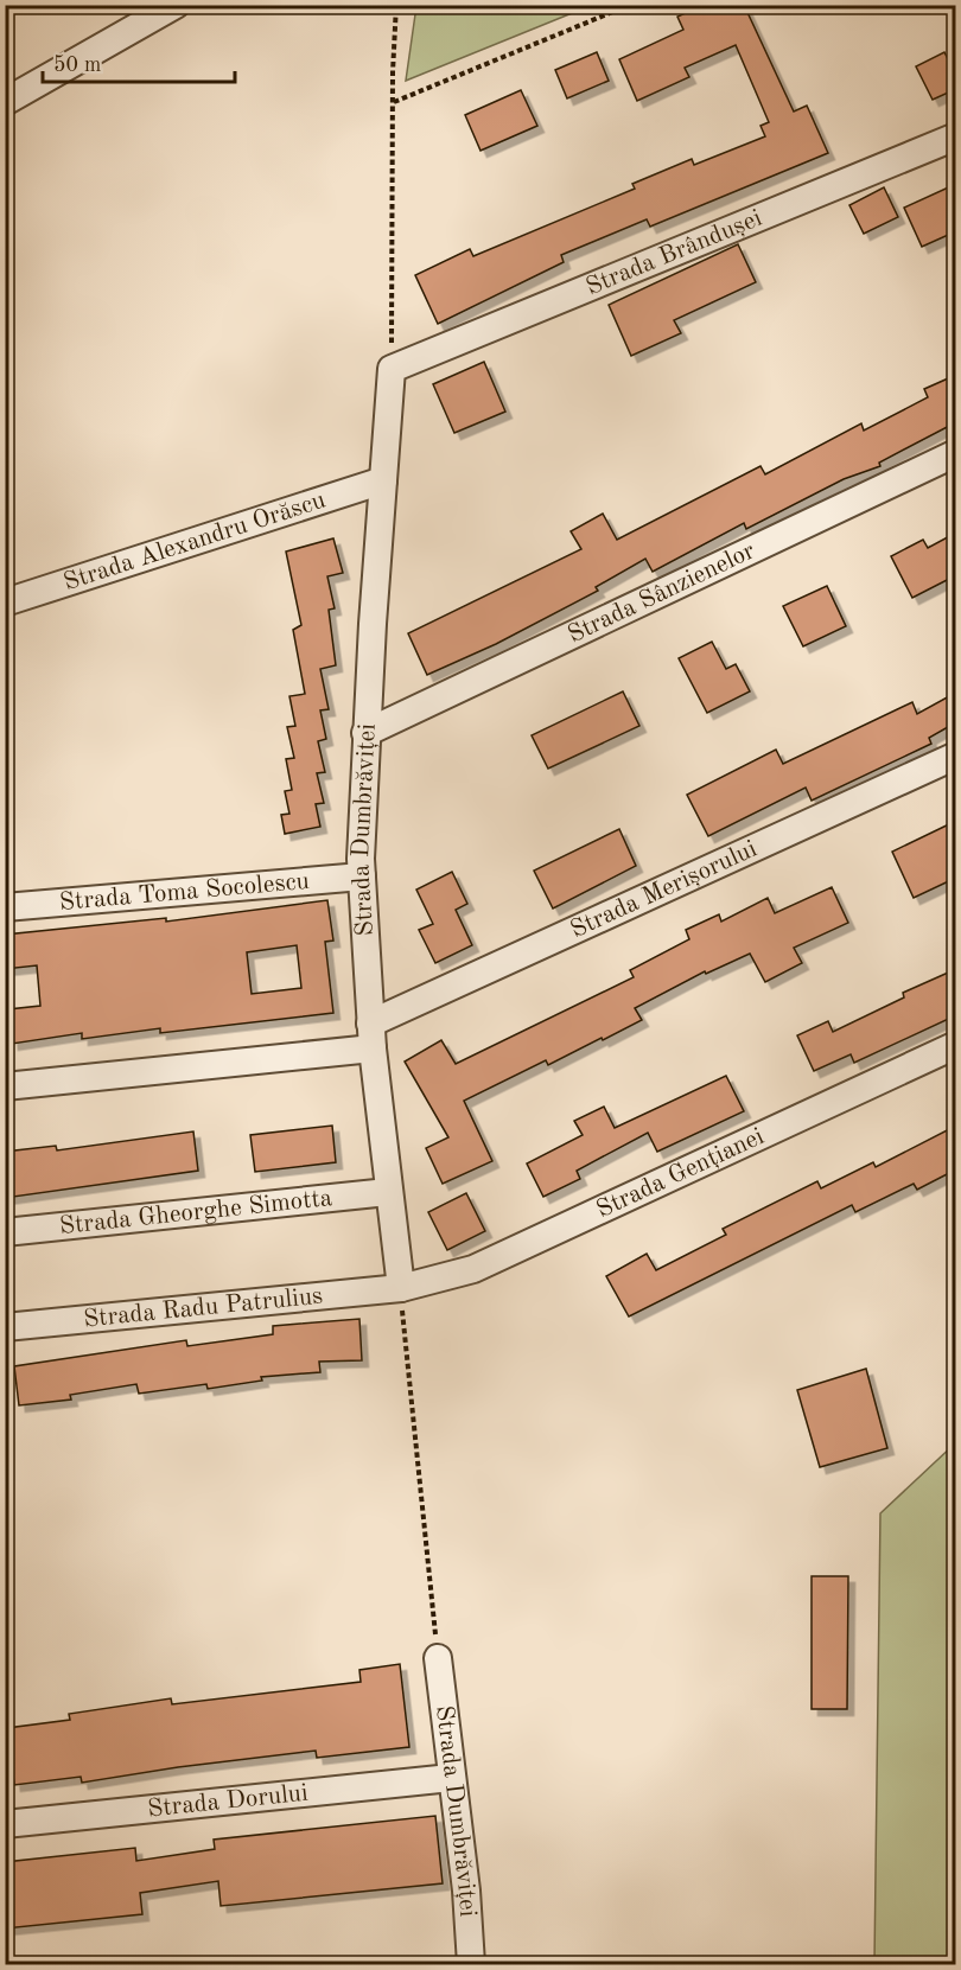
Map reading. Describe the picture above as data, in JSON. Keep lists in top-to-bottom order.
{
  "streets": {
    "street": [
      "Strada Brândușei",
      "Strada Alexandru Orăscu",
      "Strada Sânzienelor",
      "Strada Dumbrăviței",
      "Strada Merișorului",
      "Strada Toma Socolescu",
      "Strada Gențianei",
      "Strada Gheorghe Simotta",
      "Strada Radu Patrulius",
      "Strada Dorului"
    ]
  },
  "crossings": [
    ["Strada Brândușei", "Strada Dumbrăviței"],
    ["Strada Alexandru Orăscu", "Strada Dumbrăviței"],
    ["Strada Sânzienelor", "Strada Dumbrăviței"],
    ["Strada Dumbrăviței", "Strada Merișorului"],
    ["Strada Dumbrăviței", "Strada Toma Socolescu"],
    ["Strada Dumbrăviței", "Strada Gențianei"],
    ["Strada Dumbrăviței", "Strada Gheorghe Simotta"],
    ["Strada Dumbrăviței", "Strada Radu Patrulius"],
    ["Strada Dumbrăviței", "Strada Dorului"],
    ["Strada Gențianei", "Strada Radu Patrulius"]
  ],
  "scale_bar": "50 m"
}
